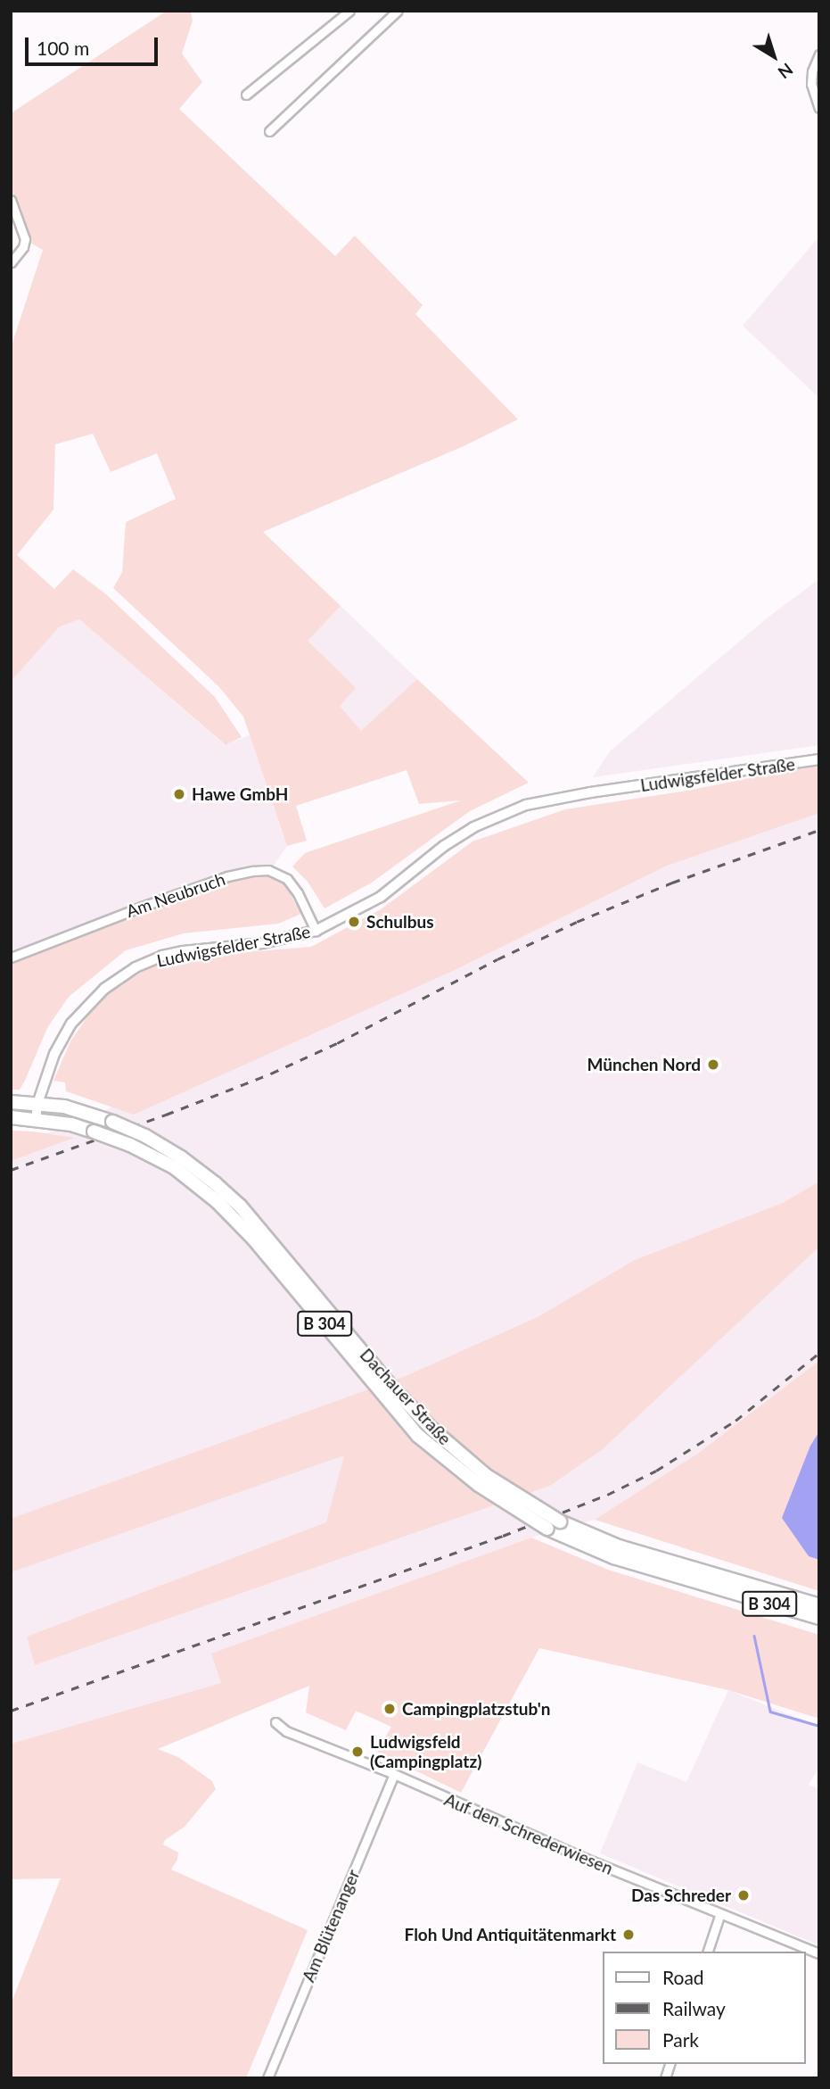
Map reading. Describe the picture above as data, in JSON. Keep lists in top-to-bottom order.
{
  "streets": {
    "main road": ["B 304", "Dachauer Straße"],
    "street": [
      "Ludwigsfelder Straße",
      "Am Neubruch",
      "Auf den Schrederwiesen",
      "Am Blütenanger"
    ]
  },
  "crossings": [
    ["Ludwigsfelder Straße", "Am Neubruch"],
    ["Ludwigsfelder Straße", "Dachauer Straße"],
    ["Auf den Schrederwiesen", "Am Blütenanger"]
  ],
  "places": [
    "Hawe GmbH",
    "Schulbus",
    "München Nord",
    "Campingplatzstub'n",
    "Ludwigsfeld (Campingplatz)",
    "Das Schreder",
    "Floh Und Antiquitätenmarkt"
  ],
  "legend": ["Road", "Railway", "Park"],
  "scale_bar": "100 m",
  "north": "bottom right"
}
